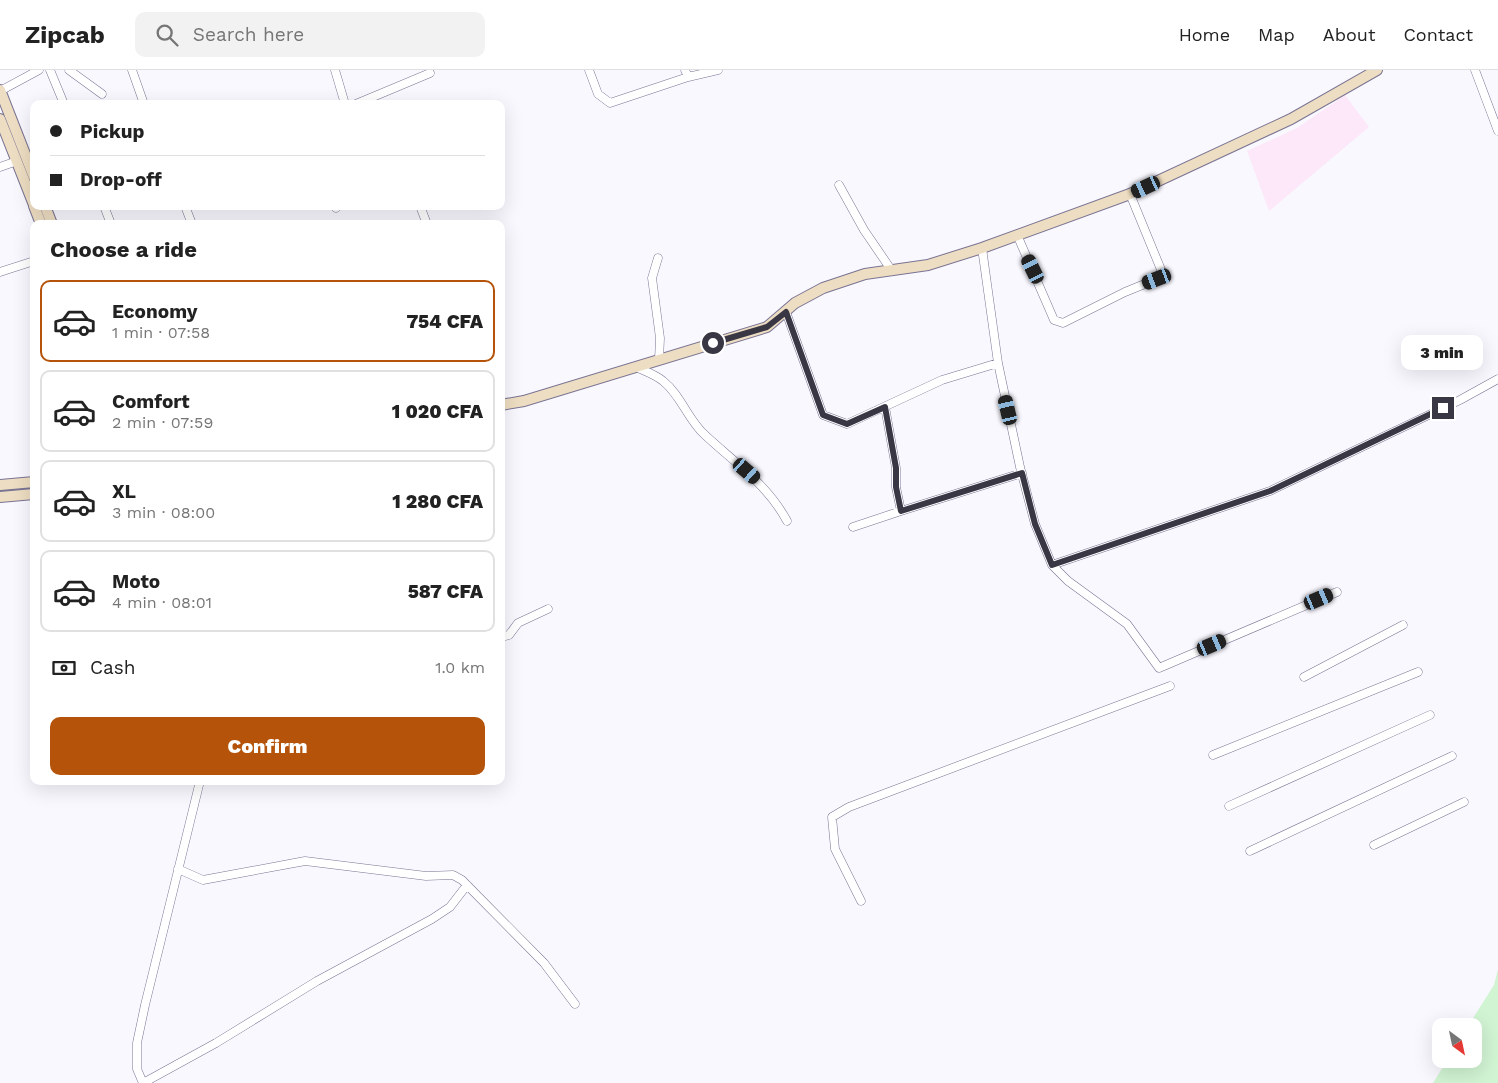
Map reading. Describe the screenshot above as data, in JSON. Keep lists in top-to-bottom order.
{
  "north": "bottom right",
  "page": {
    "header": "Zipcab",
    "search": "Search here",
    "nav": [
      "Home",
      "Map",
      "About",
      "Contact"
    ],
    "banner": ["Pickup", "Drop-off"],
    "heading": "Choose a ride",
    "list": [
      {
        "name": "Economy",
        "note": "1 min · 07:58",
        "value": "754 CFA"
      },
      {
        "name": "Comfort",
        "note": "2 min · 07:59",
        "value": "1 020 CFA"
      },
      {
        "name": "XL",
        "note": "3 min · 08:00",
        "value": "1 280 CFA"
      },
      {
        "name": "Moto",
        "note": "4 min · 08:01",
        "value": "587 CFA"
      }
    ],
    "bubble": "3 min",
    "pay": ["Cash", "1.0 km"],
    "buttons": "Confirm"
  }
}
